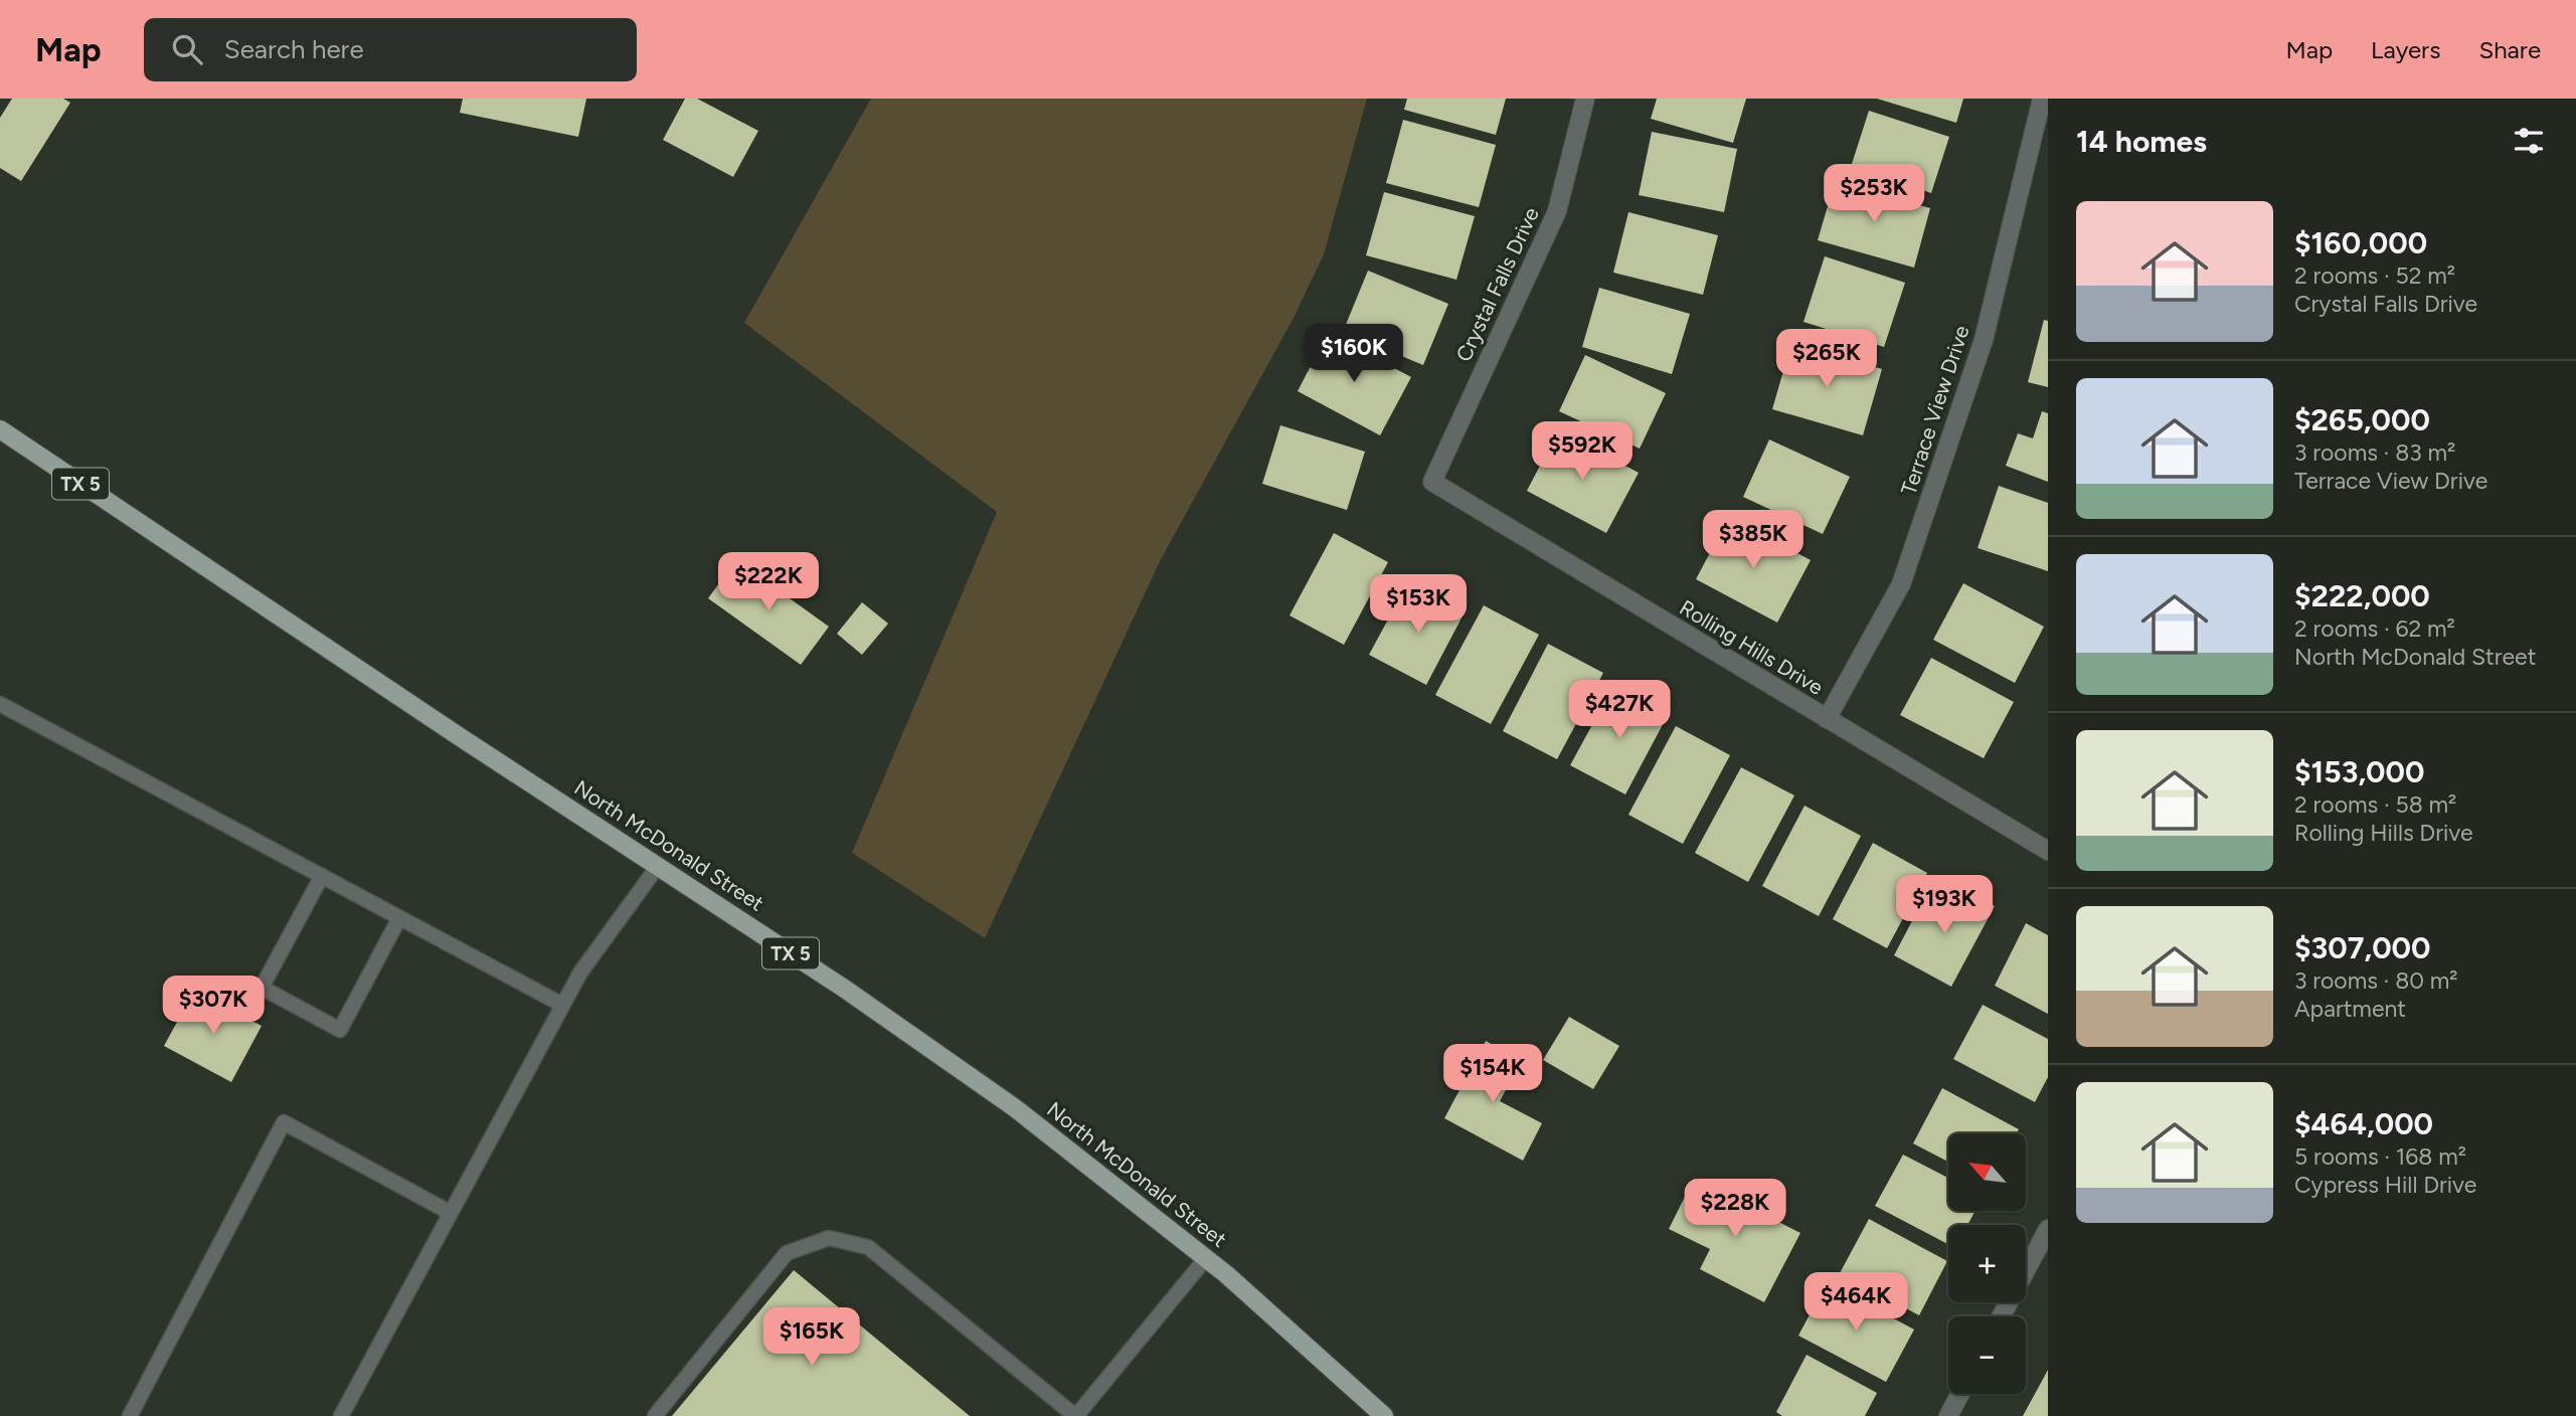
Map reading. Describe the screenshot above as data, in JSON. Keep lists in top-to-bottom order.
{
  "streets": {
    "main road": ["TX 5", "North McDonald Street"],
    "street": ["Crystal Falls Drive", "Terrace View Drive", "Rolling Hills Drive"]
  },
  "crossings": [
    ["Crystal Falls Drive", "Rolling Hills Drive"],
    ["Terrace View Drive", "Rolling Hills Drive"]
  ],
  "north": "top left",
  "page": {
    "header": "Map",
    "search": "Search here",
    "nav": ["Map", "Layers", "Share"],
    "heading": "14 homes",
    "price": [
      "$253K",
      "$160K",
      "$265K",
      "$592K",
      "$385K",
      "$222K",
      "$153K",
      "$427K",
      "$193K",
      "$307K",
      "$154K",
      "$228K",
      "$464K",
      "$165K"
    ],
    "list": [
      {
        "name": "$160,000",
        "note": "2 rooms · 52 m² · Crystal Falls Drive"
      },
      {
        "name": "$265,000",
        "note": "3 rooms · 83 m² · Terrace View Drive"
      },
      {
        "name": "$222,000",
        "note": "2 rooms · 62 m² · North McDonald Street"
      },
      {
        "name": "$153,000",
        "note": "2 rooms · 58 m² · Rolling Hills Drive"
      },
      {
        "name": "$307,000",
        "note": "3 rooms · 80 m² · Apartment"
      },
      {
        "name": "$464,000",
        "note": "5 rooms · 168 m² · Cypress Hill Drive"
      }
    ],
    "map_buttons": ["+", "−"]
  }
}
